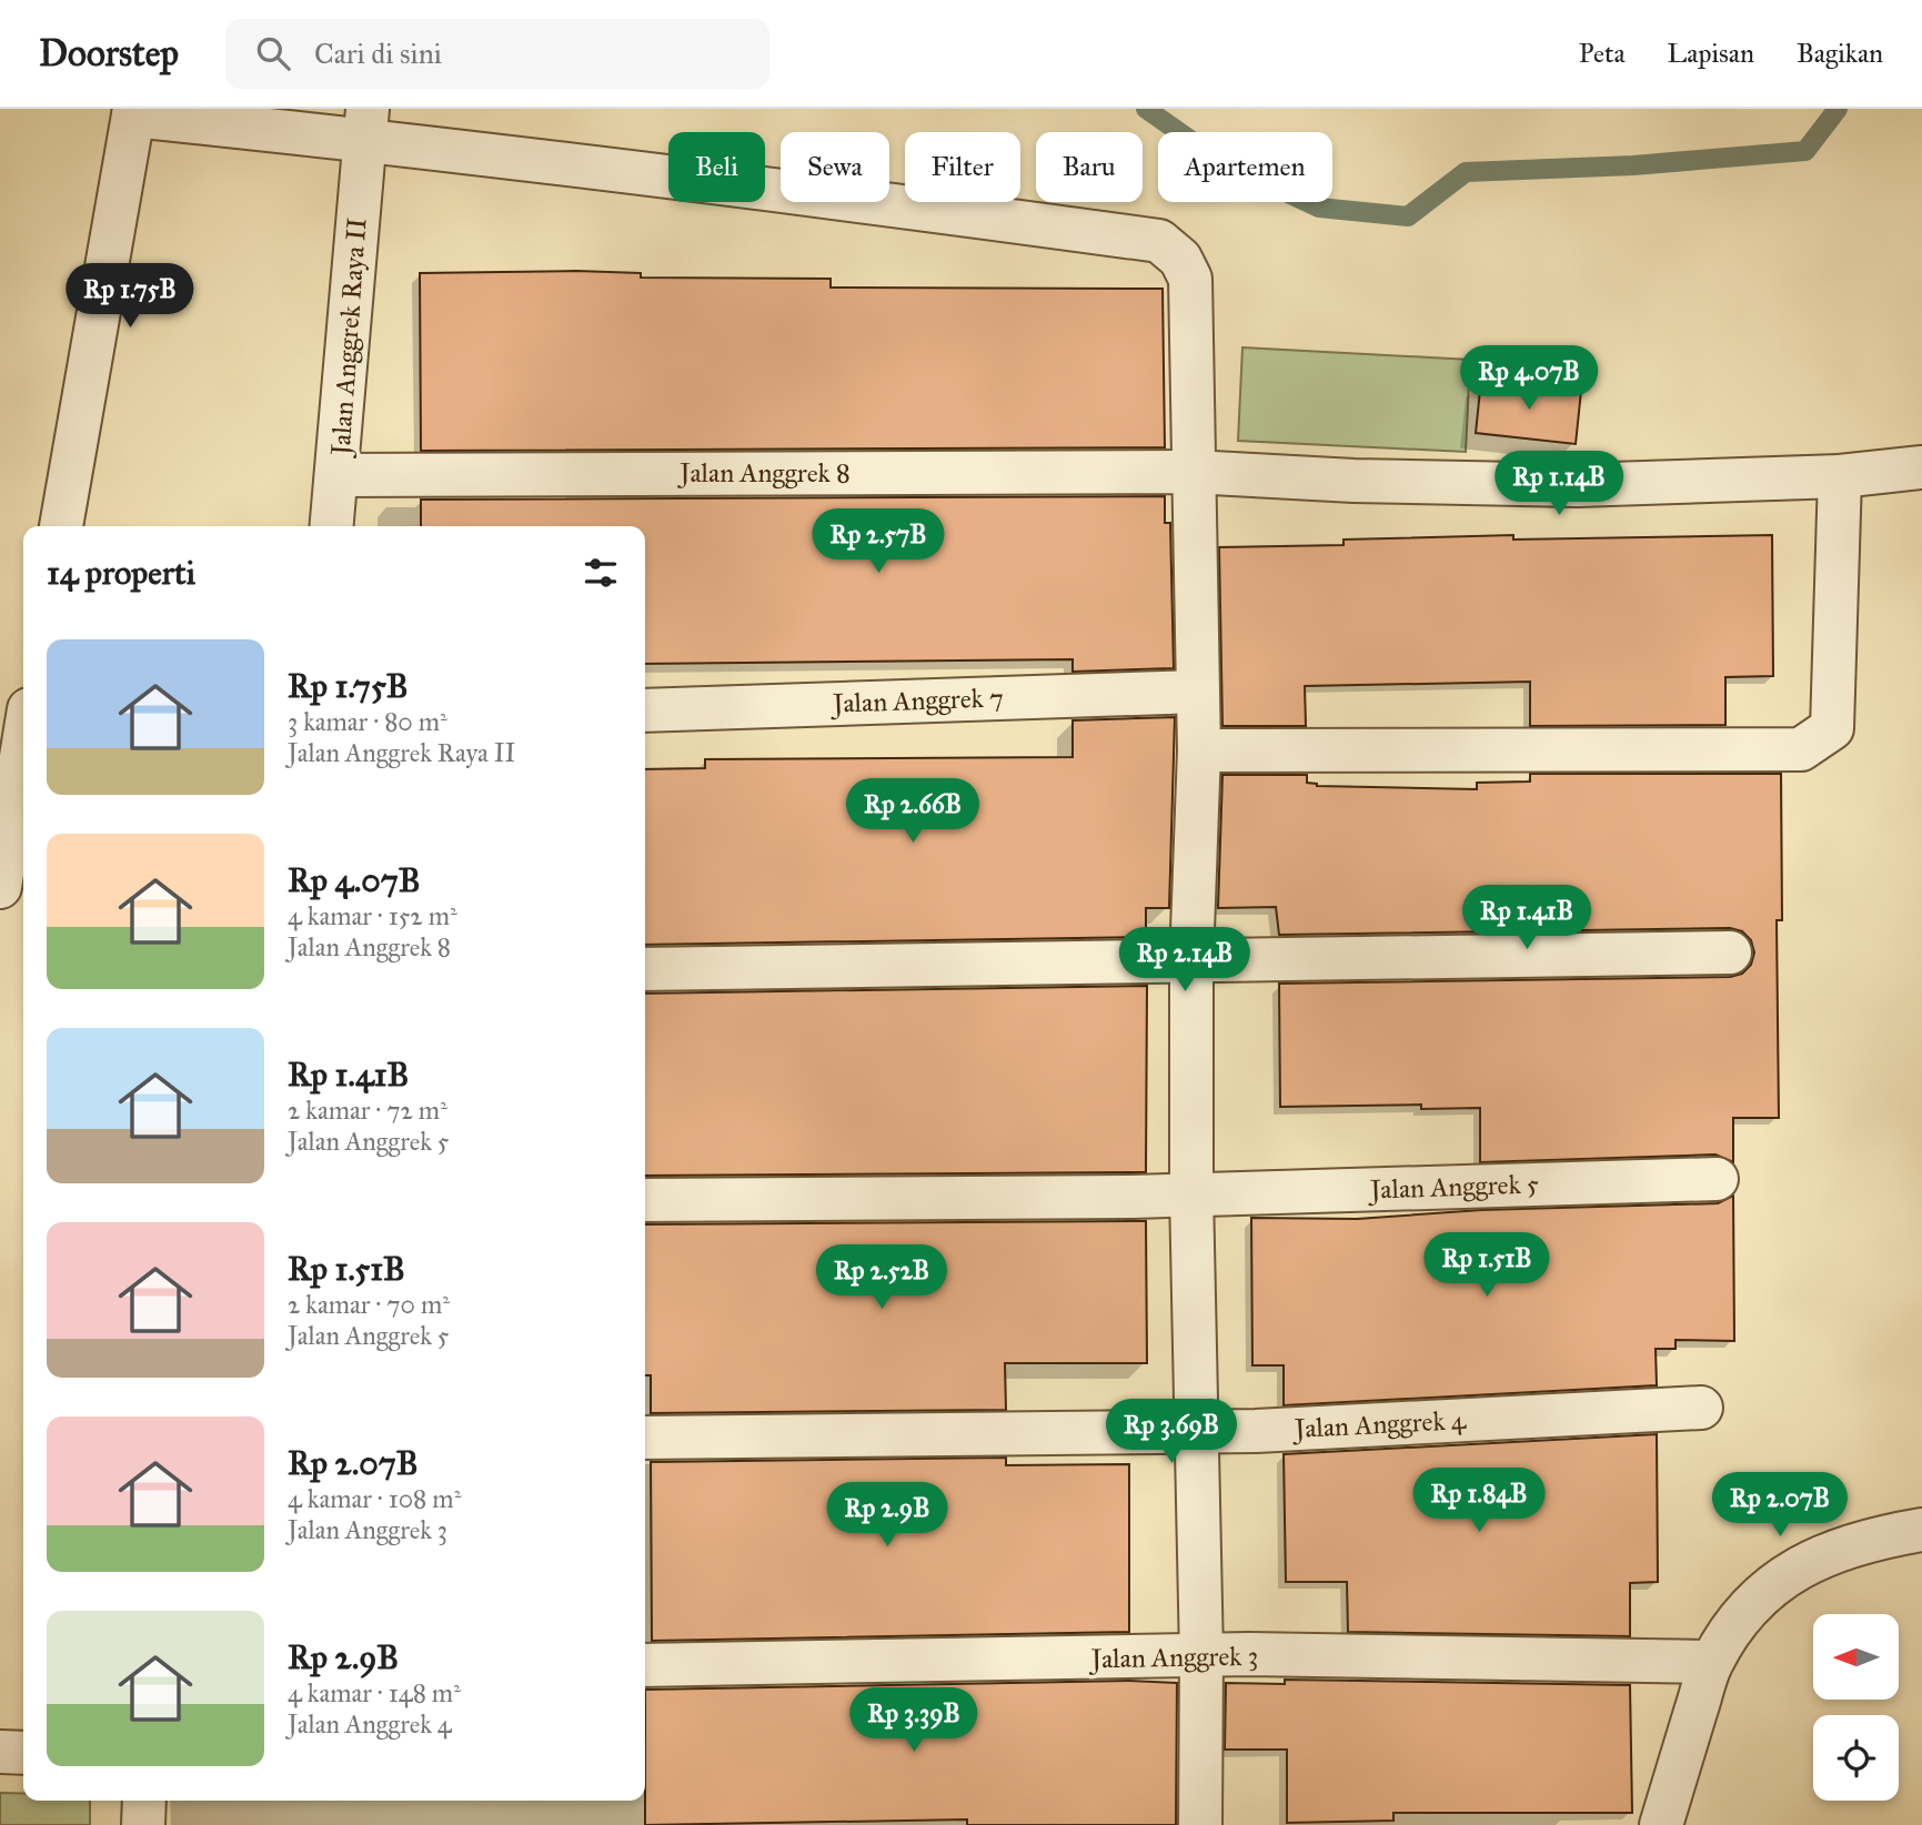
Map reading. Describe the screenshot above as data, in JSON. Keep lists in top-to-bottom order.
{
  "streets": {
    "street": [
      "Jalan Anggrek Raya II",
      "Jalan Anggrek 8",
      "Jalan Anggrek 7",
      "Jalan Anggrek 5",
      "Jalan Anggrek 4",
      "Jalan Anggrek 3"
    ]
  },
  "crossings": [
    ["Jalan Anggrek Raya II", "Jalan Anggrek 8"]
  ],
  "north": "left",
  "page": {
    "header": "Doorstep",
    "search": "Cari di sini",
    "nav": ["Peta", "Lapisan", "Bagikan"],
    "chip": [
      "Beli",
      "Sewa",
      "Filter",
      "Baru",
      "Apartemen"
    ],
    "price": [
      "Rp 1.75B",
      "Rp 4.07B",
      "Rp 1.14B",
      "Rp 2.57B",
      "Rp 2.66B",
      "Rp 1.41B",
      "Rp 2.14B",
      "Rp 1.51B",
      "Rp 2.52B",
      "Rp 3.69B",
      "Rp 1.84B",
      "Rp 2.07B",
      "Rp 2.9B",
      "Rp 3.39B"
    ],
    "heading": "14 properti",
    "list": [
      {
        "name": "Rp 1.75B",
        "note": "3 kamar · 80 m² · Jalan Anggrek Raya II"
      },
      {
        "name": "Rp 4.07B",
        "note": "4 kamar · 152 m² · Jalan Anggrek 8"
      },
      {
        "name": "Rp 1.41B",
        "note": "2 kamar · 72 m² · Jalan Anggrek 5"
      },
      {
        "name": "Rp 1.51B",
        "note": "2 kamar · 70 m² · Jalan Anggrek 5"
      },
      {
        "name": "Rp 2.07B",
        "note": "4 kamar · 108 m² · Jalan Anggrek 3"
      },
      {
        "name": "Rp 2.9B",
        "note": "4 kamar · 148 m² · Jalan Anggrek 4"
      }
    ]
  }
}
